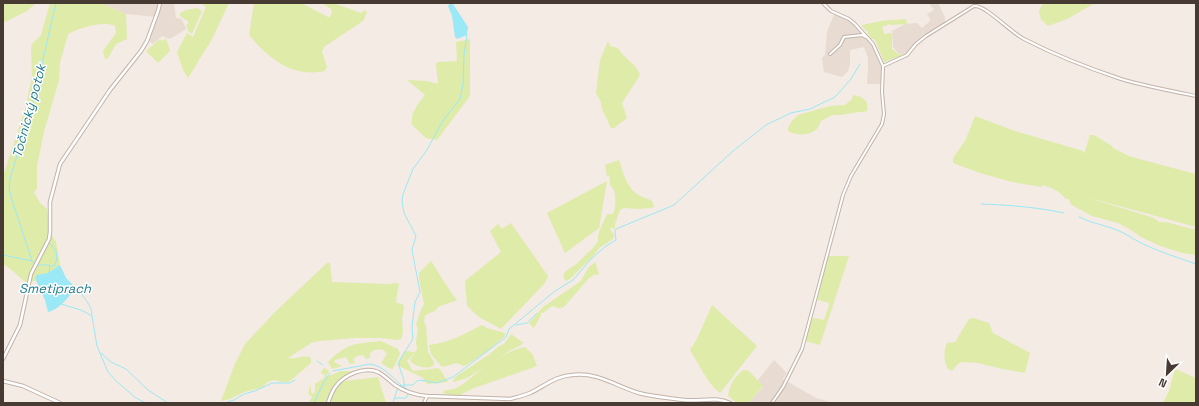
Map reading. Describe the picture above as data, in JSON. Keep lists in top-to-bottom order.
{
  "water": ["Točnický potok", "Smetiprach"],
  "north": "bottom left"
}
